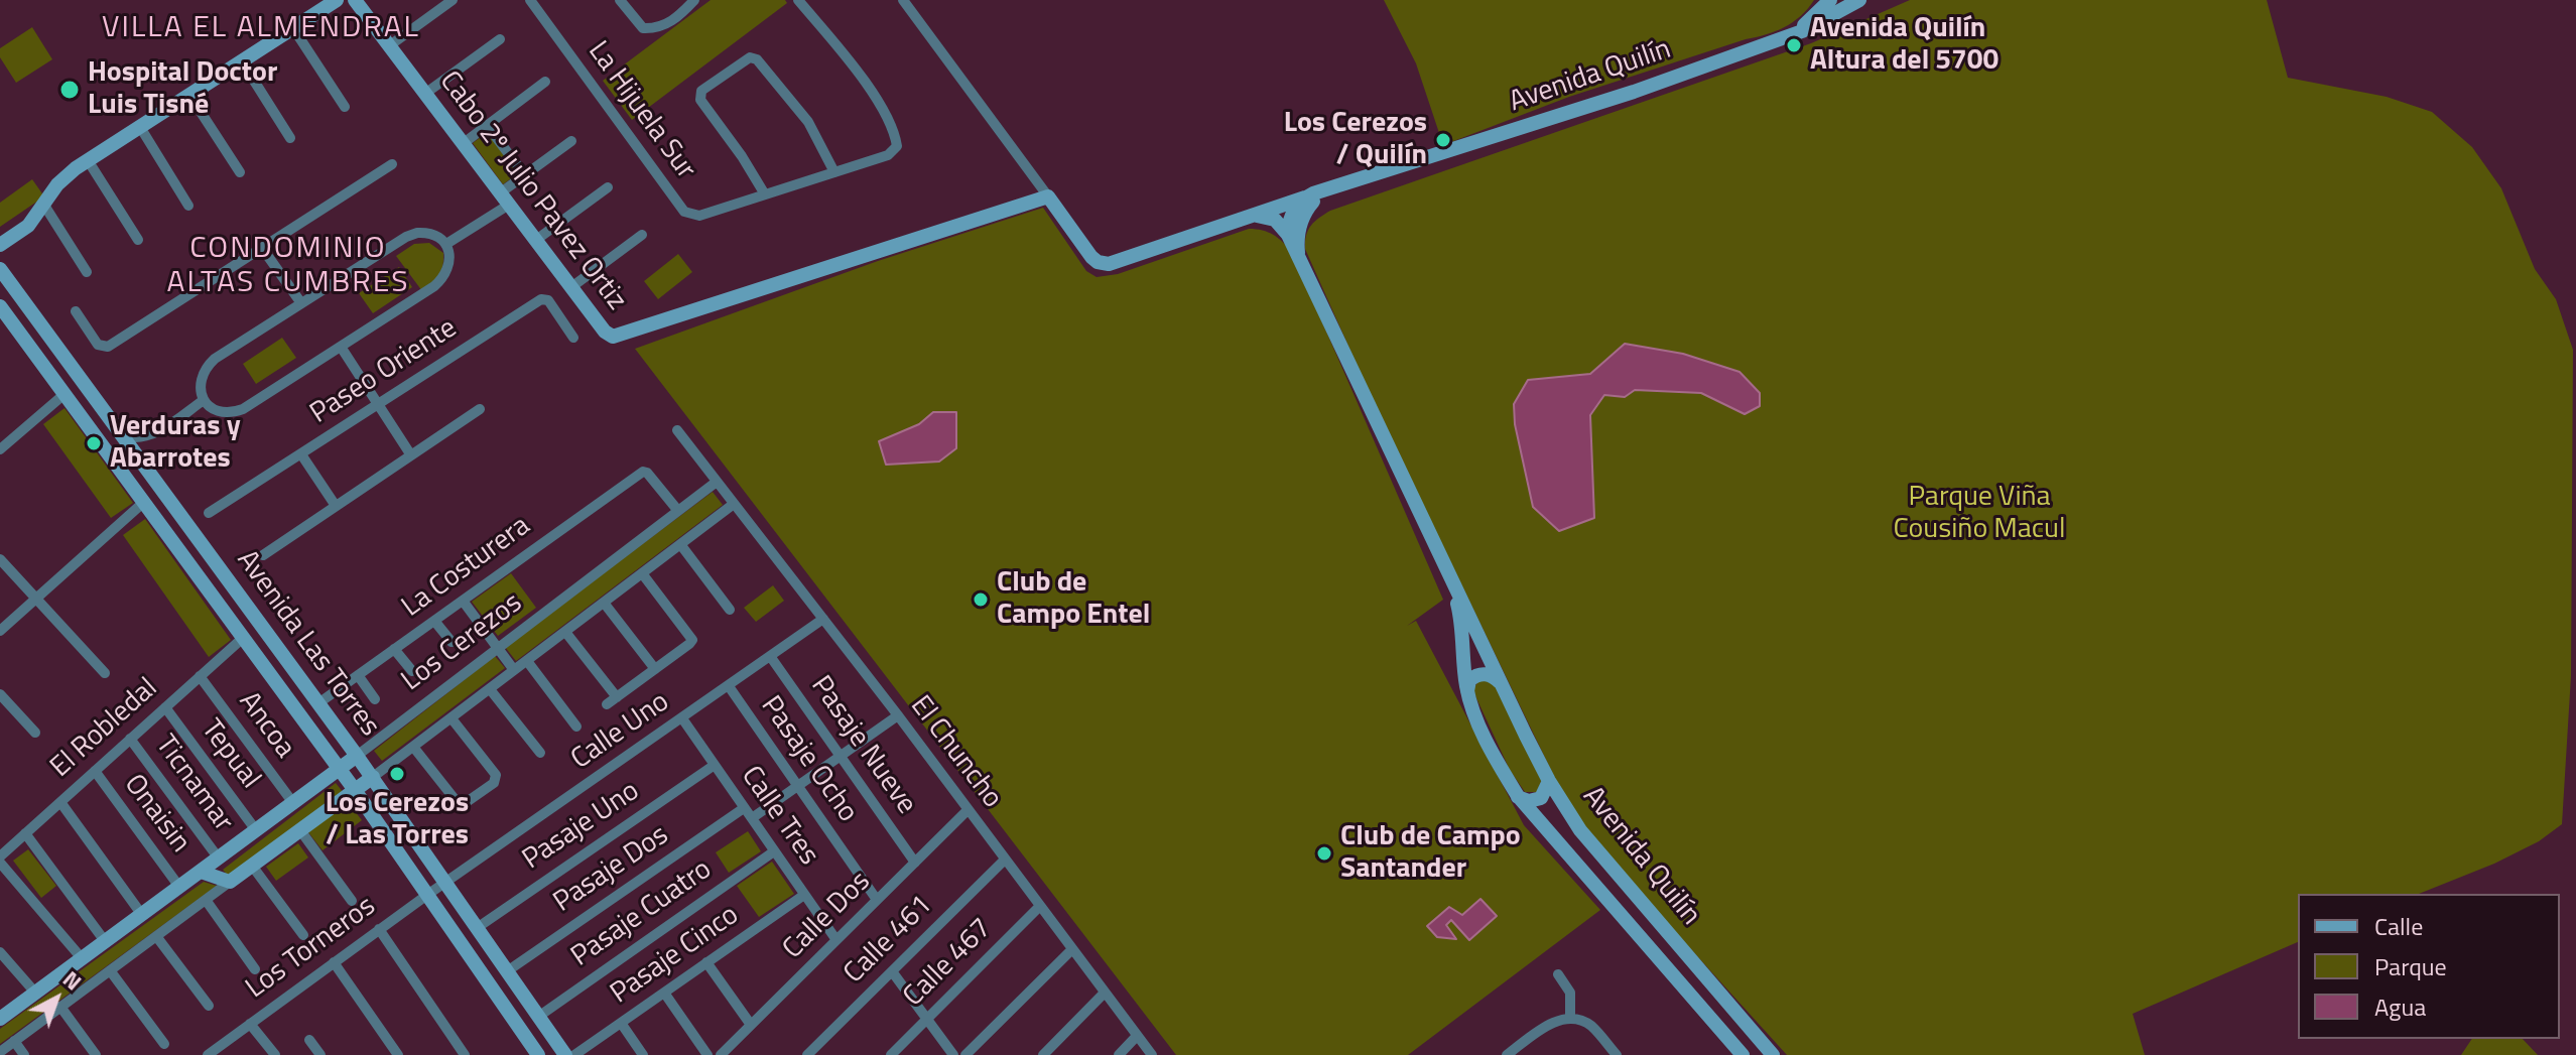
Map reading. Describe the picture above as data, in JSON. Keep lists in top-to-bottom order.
{
  "streets": {
    "main road": [
      "Avenida Quilín",
      "Cabo 2º Julio Pavez Ortiz",
      "Los Cerezos",
      "Avenida Las Torres"
    ],
    "street": [
      "La Hijuela Sur",
      "Paseo Oriente",
      "La Costurera",
      "Ancoa",
      "El Robledal",
      "Calle Uno",
      "Pasaje Nueve",
      "El Chuncho",
      "Tepual",
      "Pasaje Ocho",
      "Ticnamar",
      "Onaisin",
      "Calle Tres",
      "Pasaje Uno",
      "Pasaje Dos",
      "Pasaje Cuatro",
      "Calle Dos",
      "Calle 461",
      "Los Torneros",
      "Pasaje Cinco",
      "Calle 467"
    ]
  },
  "crossings": [
    ["Avenida Quilín", "Cabo 2º Julio Pavez Ortiz"],
    ["La Costurera", "Los Cerezos"],
    ["La Costurera", "Avenida Las Torres"],
    ["Los Cerezos", "Avenida Las Torres"],
    ["Los Cerezos", "Ancoa"],
    ["Los Cerezos", "El Chuncho"],
    ["Los Cerezos", "Tepual"],
    ["Los Cerezos", "Ticnamar"],
    ["Los Cerezos", "Onaisin"],
    ["Avenida Las Torres", "El Robledal"],
    ["Avenida Las Torres", "Calle Uno"],
    ["Avenida Las Torres", "Pasaje Uno"],
    ["Avenida Las Torres", "Pasaje Dos"],
    ["Avenida Las Torres", "Pasaje Cuatro"],
    ["Avenida Las Torres", "Los Torneros"],
    ["Ancoa", "El Robledal"],
    ["El Robledal", "Tepual"],
    ["El Robledal", "Ticnamar"],
    ["El Robledal", "Onaisin"],
    ["Calle Uno", "Pasaje Nueve"],
    ["Calle Uno", "El Chuncho"],
    ["Calle Uno", "Pasaje Ocho"],
    ["Calle Uno", "Calle Tres"],
    ["Calle Uno", "Los Torneros"],
    ["Pasaje Nueve", "Calle Dos"],
    ["El Chuncho", "Calle Dos"],
    ["El Chuncho", "Calle 461"],
    ["El Chuncho", "Calle 467"],
    ["Pasaje Ocho", "Calle Dos"],
    ["Calle Tres", "Pasaje Uno"],
    ["Calle Tres", "Pasaje Dos"],
    ["Calle Tres", "Pasaje Cuatro"],
    ["Calle Tres", "Calle Dos"],
    ["Calle Tres", "Pasaje Cinco"]
  ],
  "districts": ["VILLA EL ALMENDRAL", "CONDOMINIO ALTAS CUMBRES"],
  "parks": ["Parque Viña Cousiño Macul"],
  "places": [
    "Avenida Quilín Altura del 5700",
    "Hospital Doctor Luis Tisné",
    "Los Cerezos / Quilín",
    "Verduras y Abarrotes",
    "Club de Campo Entel",
    "Los Cerezos / Las Torres",
    "Club de Campo Santander"
  ],
  "legend": ["Calle", "Parque", "Agua"],
  "north": "top right"
}
